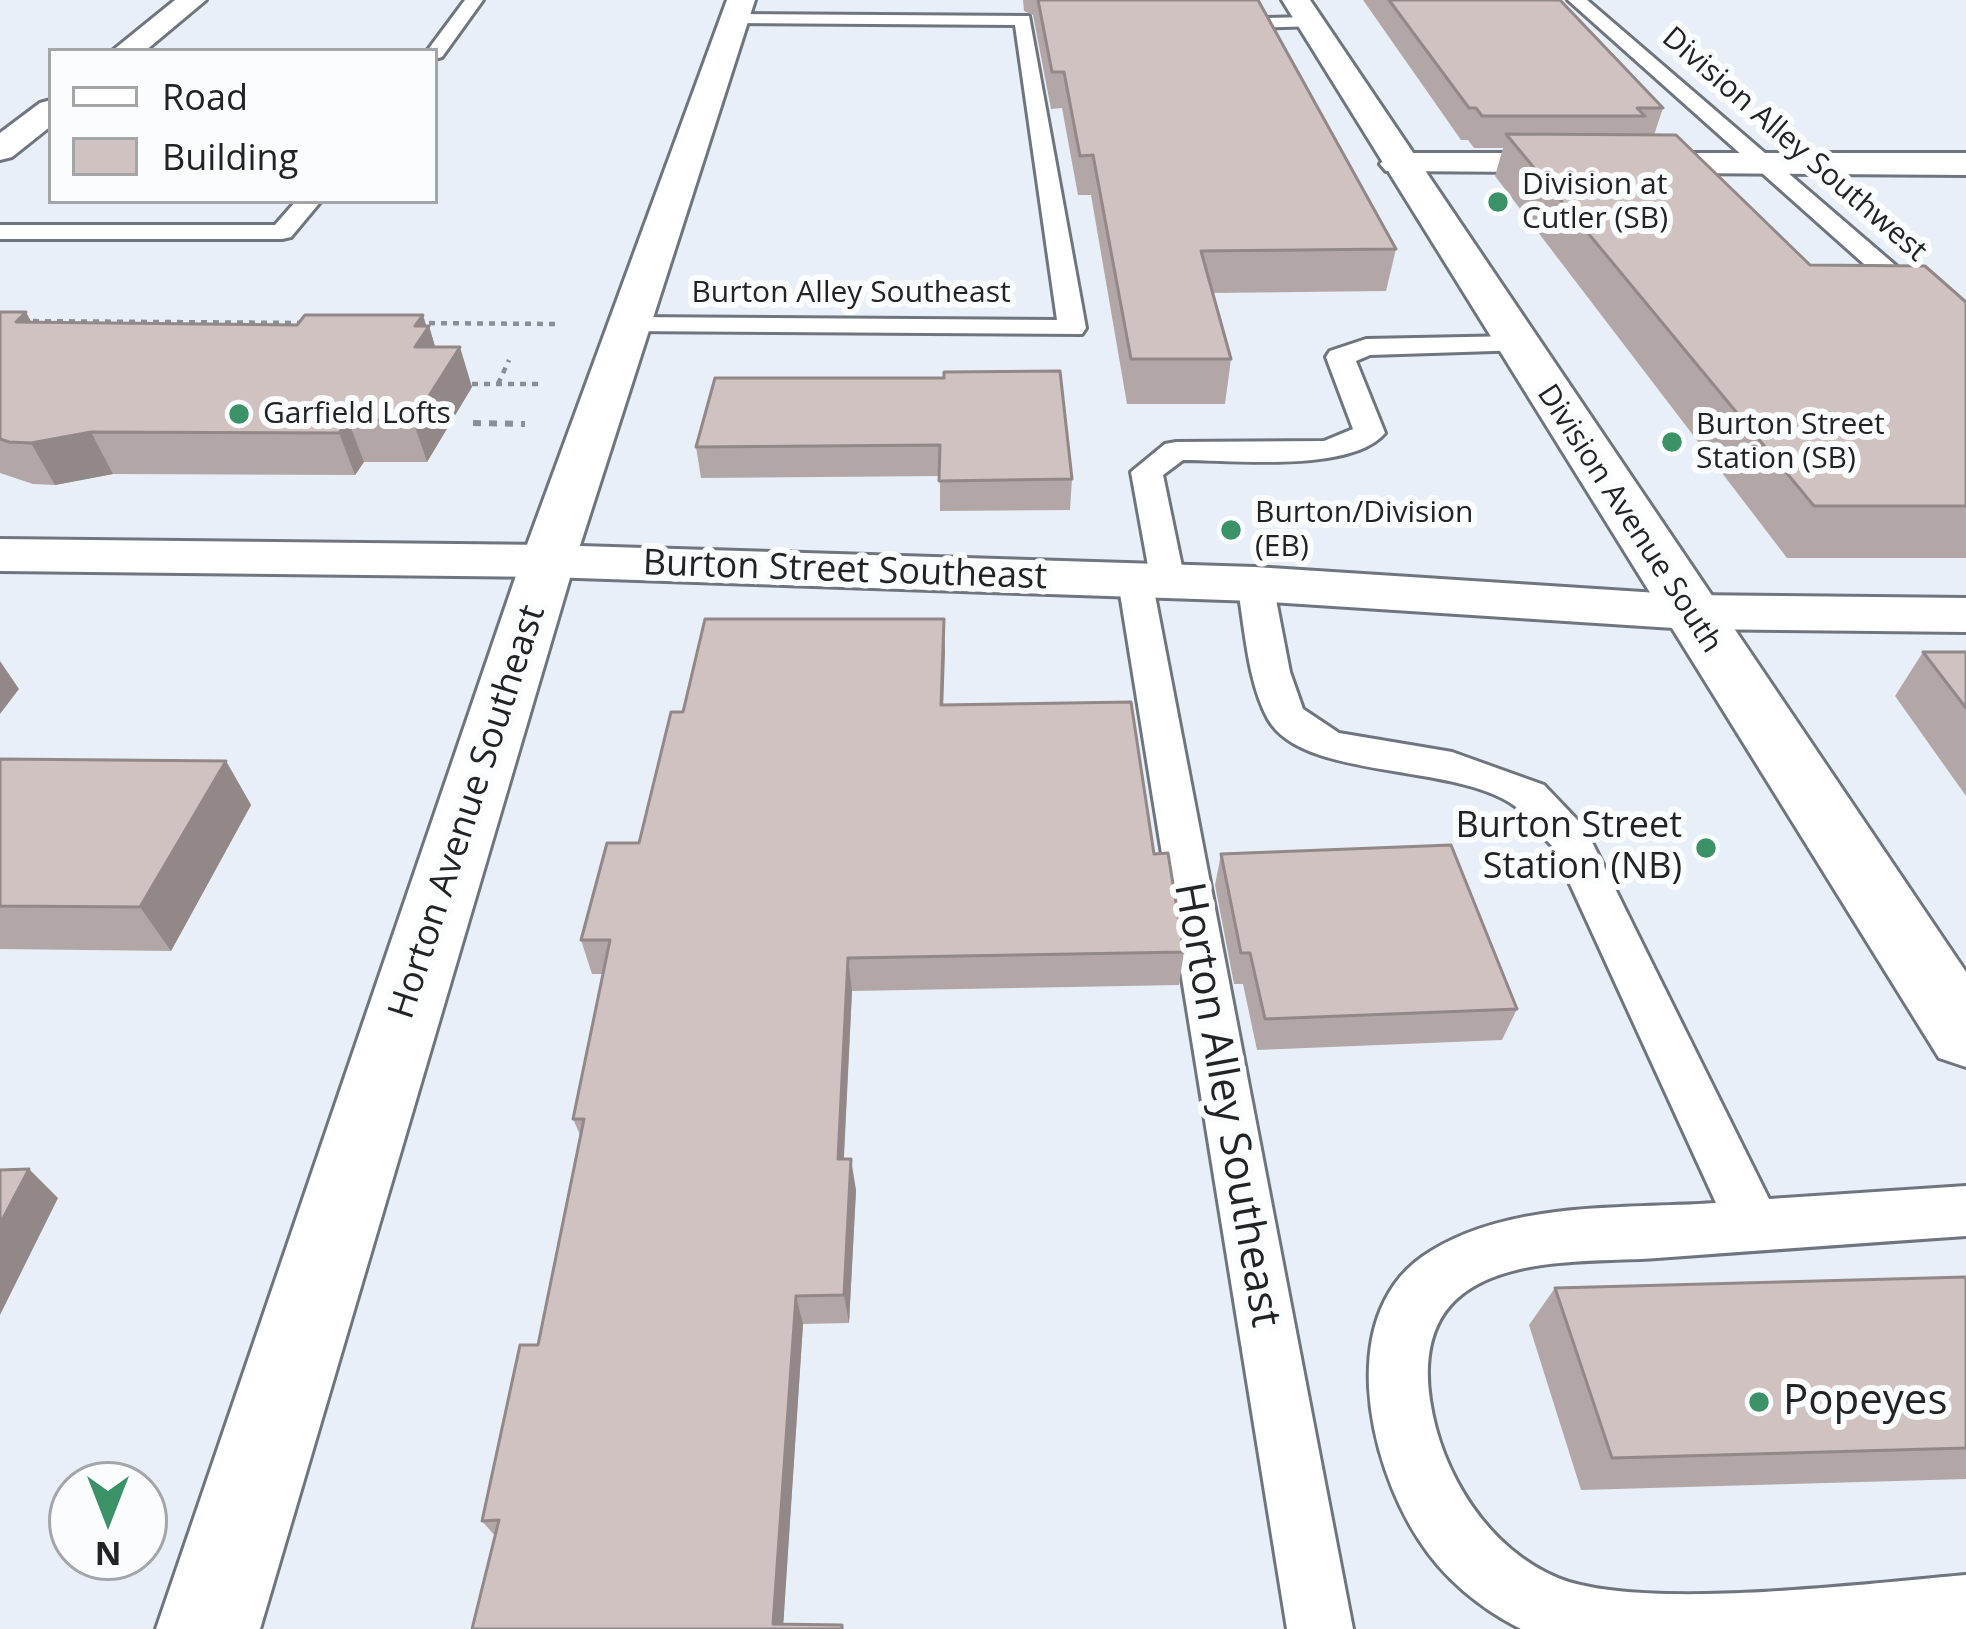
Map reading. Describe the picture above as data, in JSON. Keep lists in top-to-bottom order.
{
  "streets": {
    "main road": ["Division Avenue South", "Burton Street Southeast", "Horton Avenue Southeast"],
    "lane": ["Division Alley Southwest", "Burton Alley Southeast", "Horton Alley Southeast"]
  },
  "crossings": [
    ["Burton Alley Southeast", "Horton Avenue Southeast"],
    ["Division Avenue South", "Burton Street Southeast"],
    ["Division Avenue South", "Horton Alley Southeast"],
    ["Burton Street Southeast", "Horton Avenue Southeast"],
    ["Burton Street Southeast", "Horton Alley Southeast"]
  ],
  "places": [
    "Division at Cutler (SB)",
    "Garfield Lofts",
    "Burton Street Station (SB)",
    "Burton/Division (EB)",
    "Burton Street Station (NB)",
    "Popeyes"
  ],
  "legend": ["Road", "Building"],
  "north": "bottom"
}
